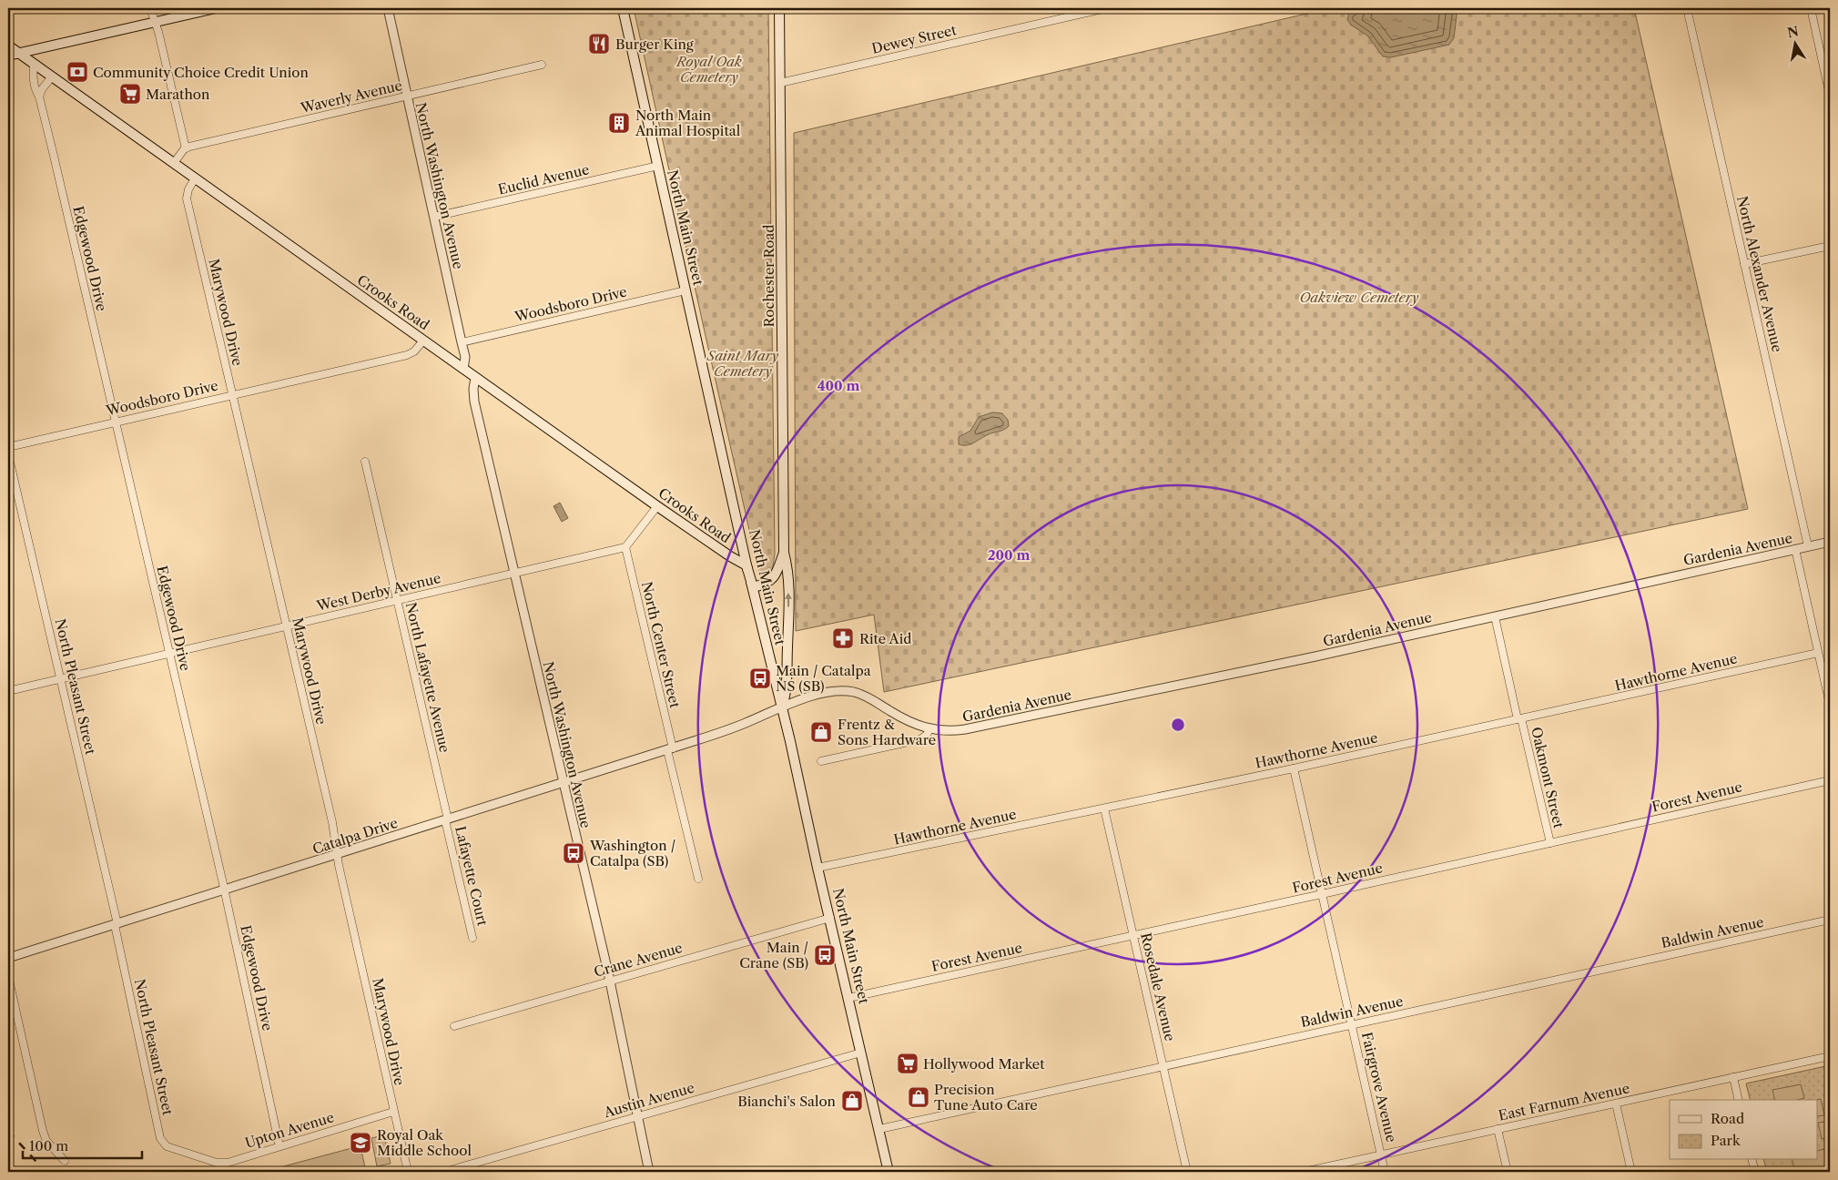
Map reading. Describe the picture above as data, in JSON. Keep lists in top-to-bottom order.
{
  "streets": {
    "main road": ["North Main Street", "Rochester Road", "Crooks Road"],
    "street": [
      "Dewey Street",
      "Waverly Avenue",
      "Euclid Avenue",
      "North Washington Avenue",
      "Edgewood Drive",
      "North Alexander Avenue",
      "Woodsboro Drive",
      "Marywood Drive",
      "Gardenia Avenue",
      "West Derby Avenue",
      "North Center Street",
      "Hawthorne Avenue",
      "North Lafayette Avenue",
      "North Pleasant Street",
      "Oakmont Street",
      "Forest Avenue",
      "Catalpa Drive",
      "Lafayette Court",
      "Baldwin Avenue",
      "Crane Avenue",
      "Rosedale Avenue",
      "Fairgrove Avenue",
      "Austin Avenue",
      "East Farnum Avenue",
      "Upton Avenue"
    ]
  },
  "crossings": [
    ["Dewey Street", "Rochester Road"],
    ["Waverly Avenue", "North Washington Avenue"],
    ["Euclid Avenue", "North Washington Avenue"],
    ["Euclid Avenue", "North Main Street"],
    ["North Washington Avenue", "Crooks Road"],
    ["North Washington Avenue", "Woodsboro Drive"],
    ["North Washington Avenue", "West Derby Avenue"],
    ["North Washington Avenue", "Catalpa Drive"],
    ["North Washington Avenue", "Crane Avenue"],
    ["North Washington Avenue", "Austin Avenue"],
    ["North Main Street", "Rochester Road"],
    ["North Main Street", "Crooks Road"],
    ["North Main Street", "Woodsboro Drive"],
    ["North Main Street", "Gardenia Avenue"],
    ["North Main Street", "Hawthorne Avenue"],
    ["North Main Street", "Forest Avenue"],
    ["North Main Street", "Baldwin Avenue"],
    ["North Main Street", "Crane Avenue"],
    ["North Main Street", "Austin Avenue"],
    ["Edgewood Drive", "Crooks Road"],
    ["Edgewood Drive", "Woodsboro Drive"],
    ["Edgewood Drive", "West Derby Avenue"],
    ["Edgewood Drive", "Catalpa Drive"],
    ["Edgewood Drive", "Upton Avenue"],
    ["North Alexander Avenue", "Gardenia Avenue"],
    ["Crooks Road", "Woodsboro Drive"],
    ["Crooks Road", "Marywood Drive"],
    ["Woodsboro Drive", "Marywood Drive"],
    ["Marywood Drive", "West Derby Avenue"],
    ["Marywood Drive", "Catalpa Drive"],
    ["Marywood Drive", "Upton Avenue"],
    ["Gardenia Avenue", "Oakmont Street"],
    ["Gardenia Avenue", "Catalpa Drive"],
    ["West Derby Avenue", "North Center Street"],
    ["West Derby Avenue", "North Lafayette Avenue"],
    ["West Derby Avenue", "North Pleasant Street"],
    ["North Center Street", "Catalpa Drive"],
    ["Hawthorne Avenue", "Oakmont Street"],
    ["Hawthorne Avenue", "Rosedale Avenue"],
    ["Hawthorne Avenue", "Fairgrove Avenue"],
    ["North Lafayette Avenue", "Catalpa Drive"],
    ["North Lafayette Avenue", "Lafayette Court"],
    ["North Pleasant Street", "Catalpa Drive"],
    ["North Pleasant Street", "Upton Avenue"],
    ["Oakmont Street", "Forest Avenue"],
    ["Forest Avenue", "Rosedale Avenue"],
    ["Forest Avenue", "Fairgrove Avenue"],
    ["Catalpa Drive", "Lafayette Court"],
    ["Baldwin Avenue", "Rosedale Avenue"],
    ["Baldwin Avenue", "Fairgrove Avenue"],
    ["Fairgrove Avenue", "East Farnum Avenue"]
  ],
  "parks": ["Royal Oak Cemetery", "Oakview Cemetery", "Saint Mary Cemetery"],
  "places": {
    "restaurant": ["Burger King"],
    "bank": ["Community Choice Credit Union"],
    "supermarket": ["Marathon", "Hollywood Market"],
    "building": ["North Main Animal Hospital"],
    "pharmacy": ["Rite Aid"],
    "bus stop": ["Main / Catalpa NS (SB)", "Washington / Catalpa (SB)", "Main / Crane (SB)"],
    "shop": ["Frentz & Sons Hardware", "Precision Tune Auto Care", "Bianchi's Salon"],
    "school or university": ["Royal Oak Middle School"]
  },
  "legend": ["Road", "Park"],
  "scale_bar": "100 m",
  "north": "top",
  "rings": ["400 m", "200 m"]
}
